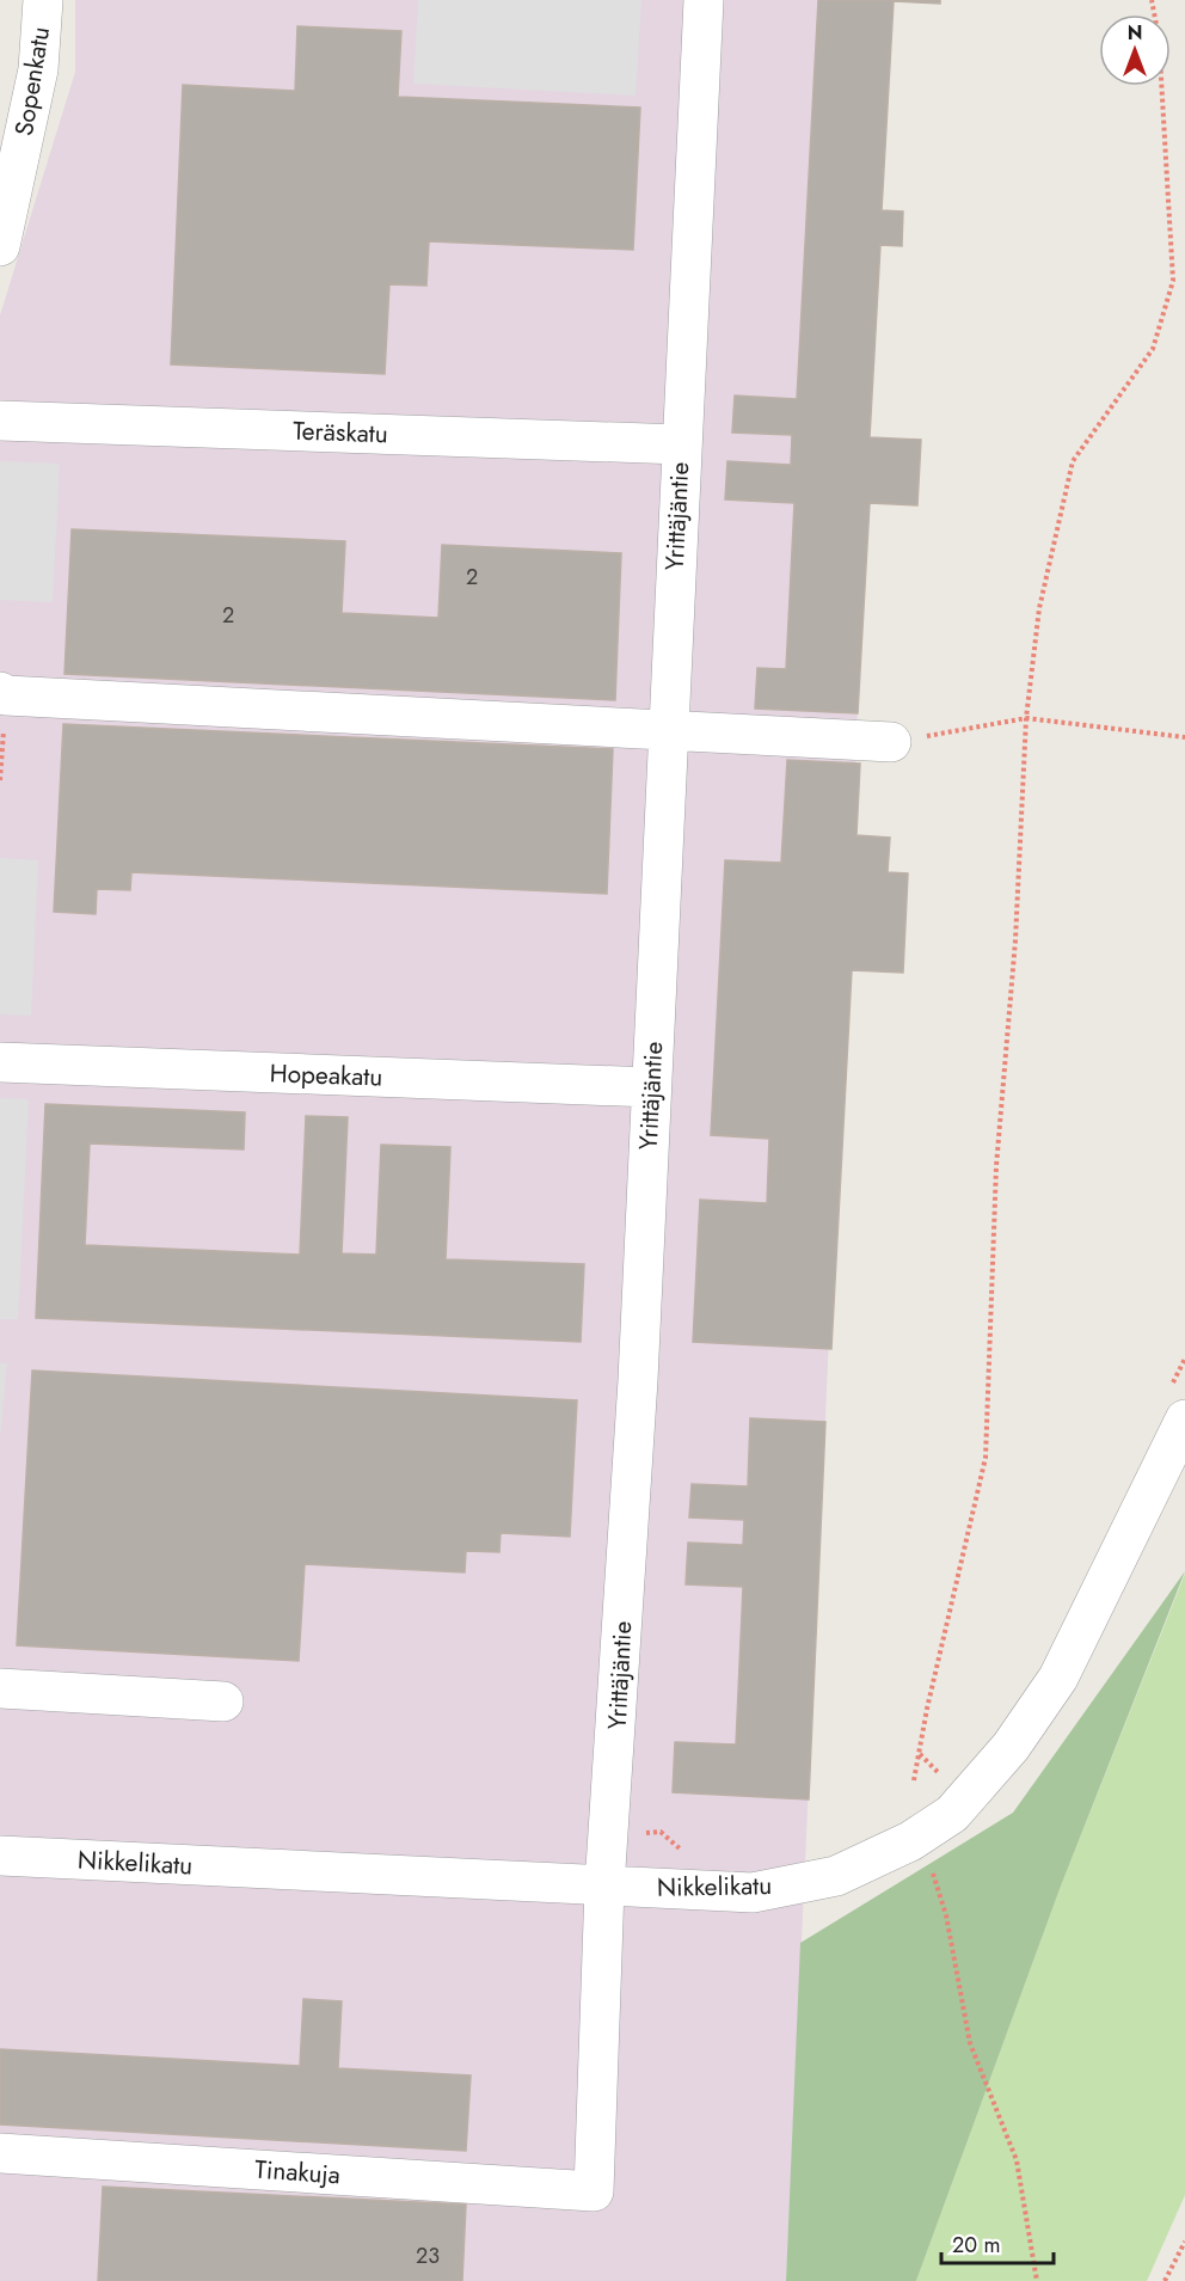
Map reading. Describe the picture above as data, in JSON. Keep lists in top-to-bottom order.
{
  "streets": {
    "street": [
      "Sopenkatu",
      "Teräskatu",
      "Yrittäjäntie",
      "Hopeakatu",
      "Nikkelikatu",
      "Tinakuja"
    ]
  },
  "crossings": [
    ["Teräskatu", "Yrittäjäntie"],
    ["Yrittäjäntie", "Hopeakatu"],
    ["Yrittäjäntie", "Nikkelikatu"],
    ["Yrittäjäntie", "Tinakuja"]
  ],
  "house_numbers": ["2", "2", "23"],
  "scale_bar": "20 m",
  "north": "top"
}
